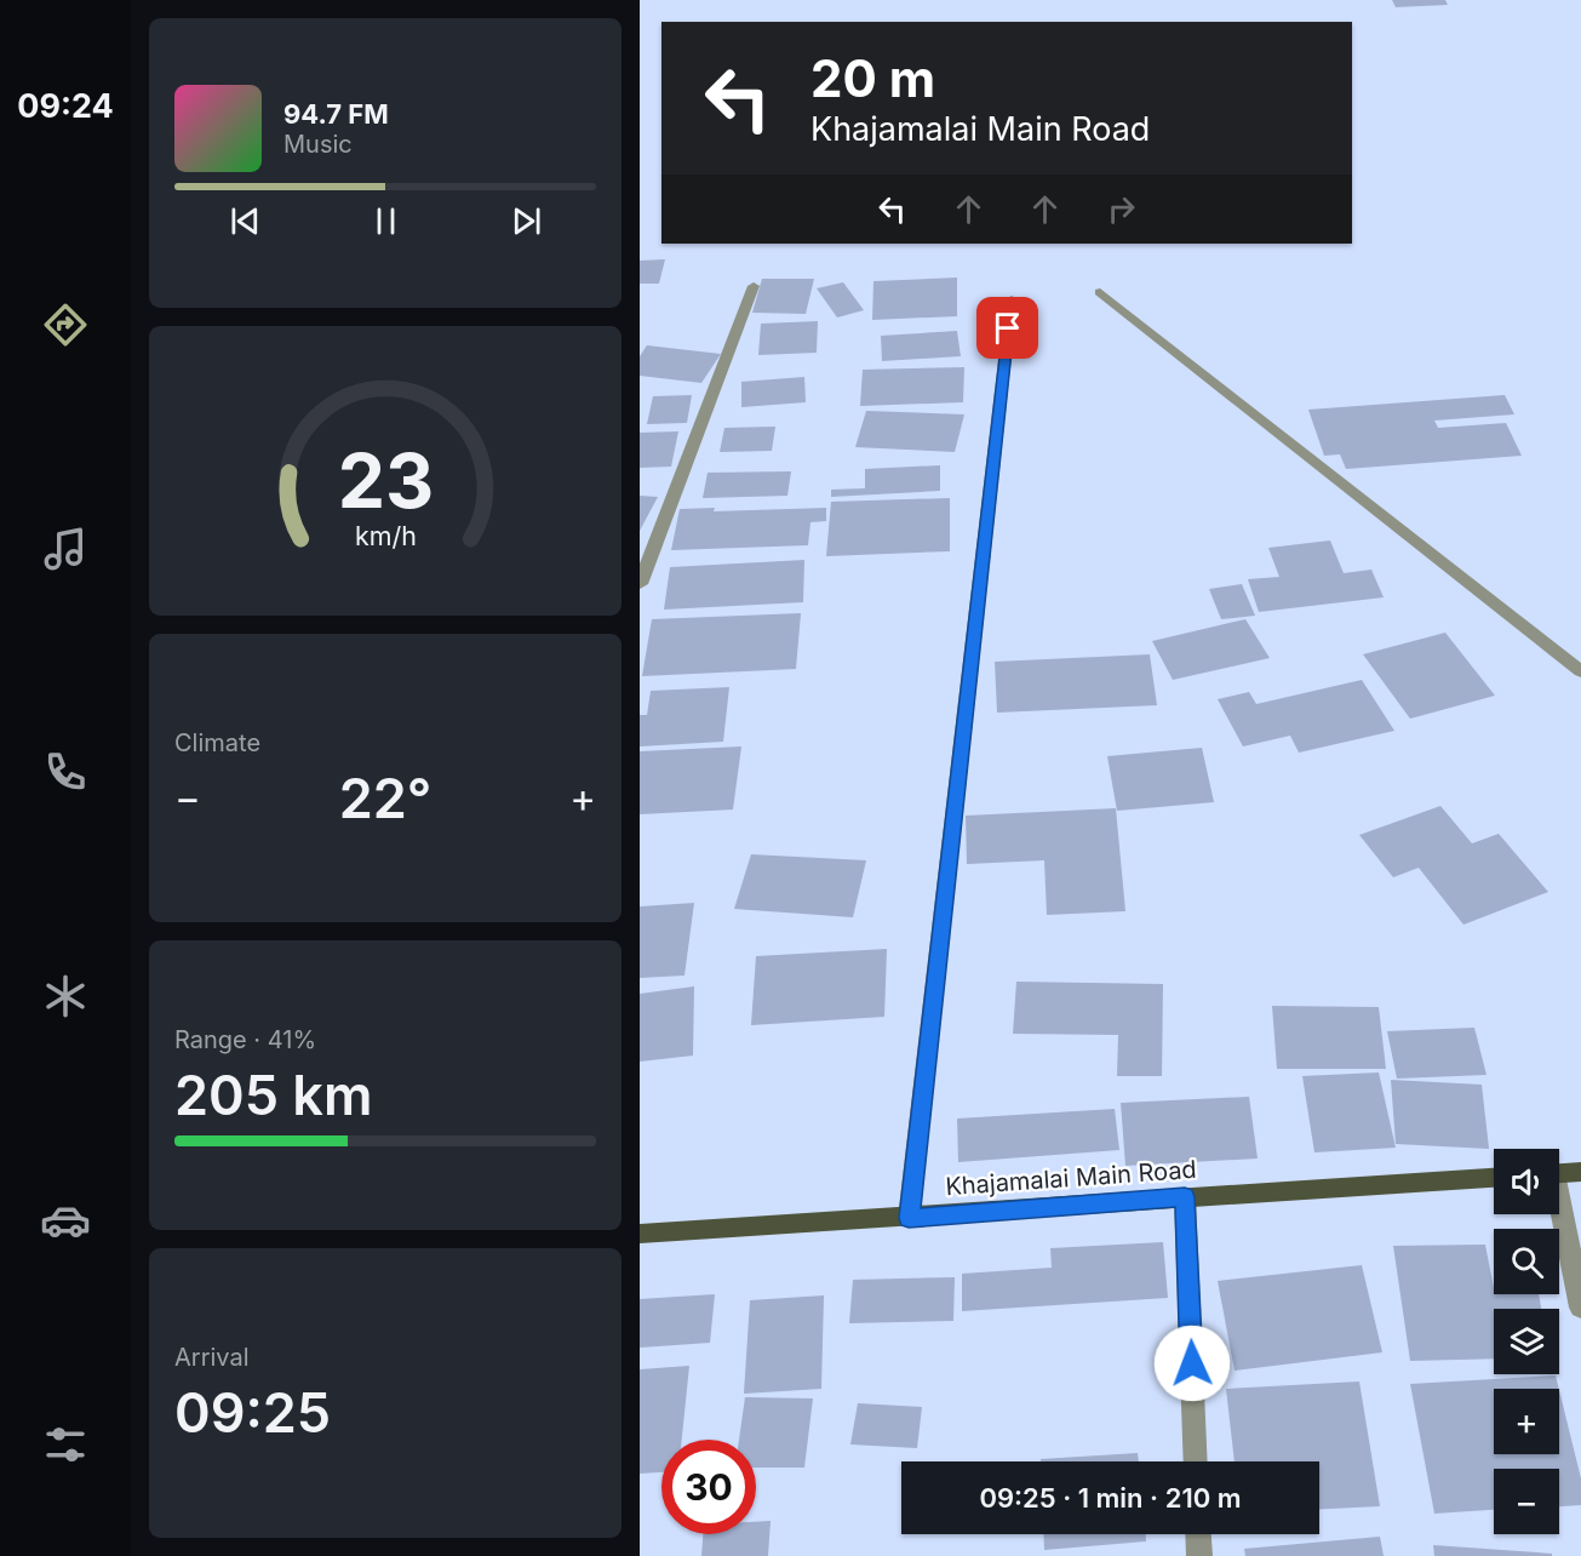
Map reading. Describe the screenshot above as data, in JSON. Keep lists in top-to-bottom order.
{
  "streets": {
    "main road": ["Khajamalai Main Road"]
  },
  "page": {
    "tabs": "09:24",
    "turn": ["20 m", "Khajamalai Main Road"],
    "song": ["94.7 FM", "Music"],
    "tile": [
      "Climate",
      ["Range · 41%", "205 km"],
      ["Arrival", "09:25"]
    ],
    "heat": ["−", "22°", "+"],
    "map_buttons": ["+", "−"],
    "limit": "30",
    "trip": "09:25 · 1 min · 210 m",
    "gauge": ["23", "km/h"]
  }
}
